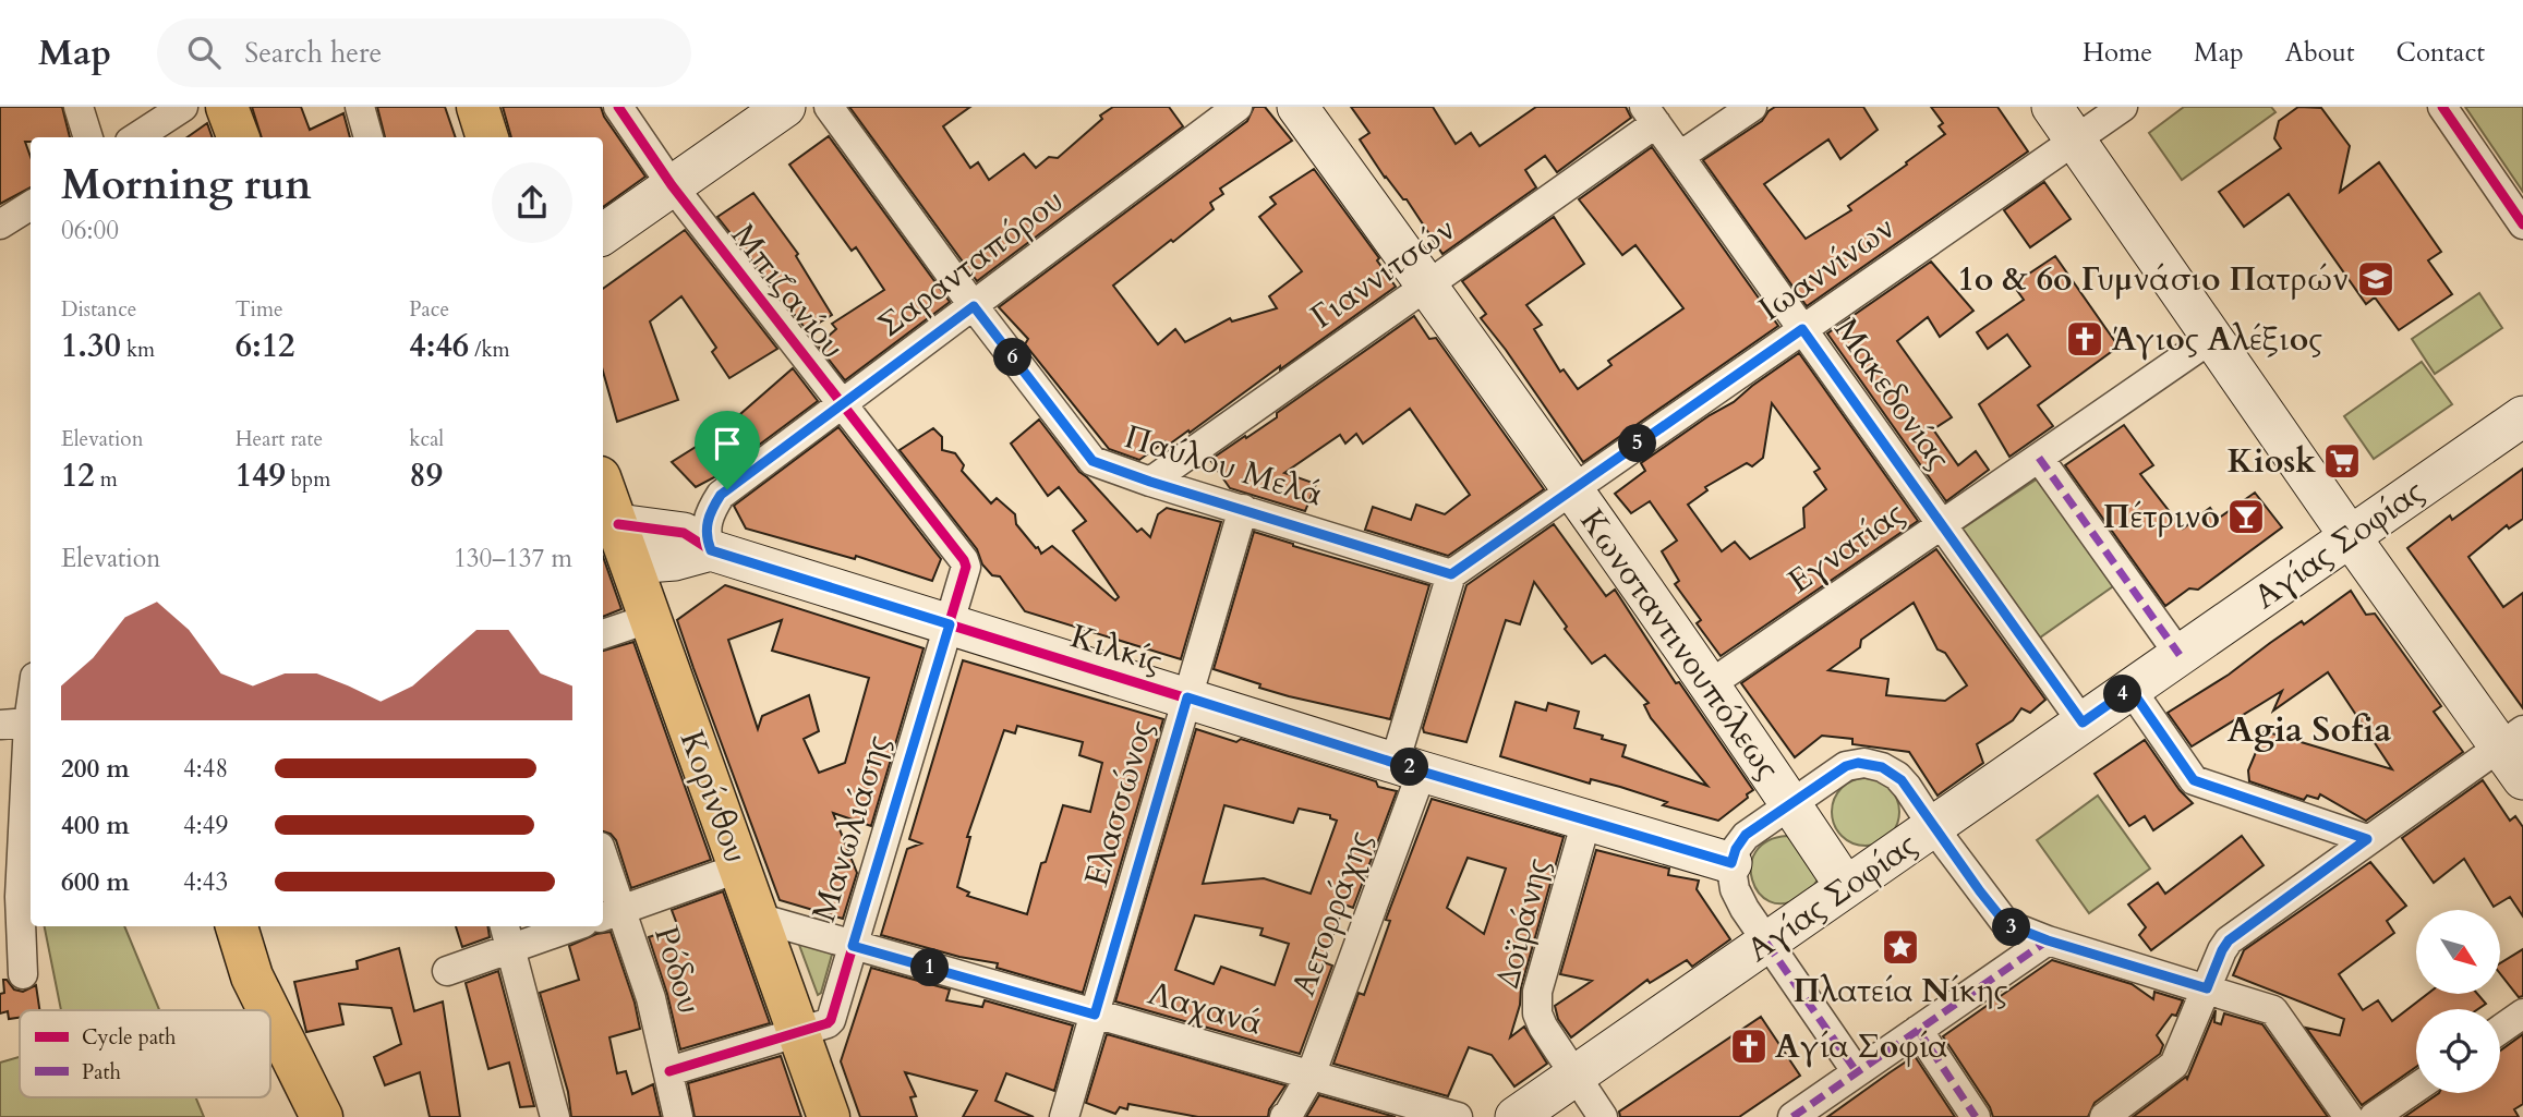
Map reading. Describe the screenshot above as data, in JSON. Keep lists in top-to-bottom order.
{
  "streets": {
    "main road": [
      "Αγίας Σοφίας",
      "Κωνσταντινουπόλεως",
      "Κιλκίς",
      "Κορίνθου"
    ],
    "street": [
      "Σαρανταπόρου",
      "Ιωαννίνων",
      "Γιαννιτσών",
      "Μπιζανίου",
      "Μακεδονίας",
      "Παύλου Μελά",
      "Εγνατίας",
      "Ελασσώνος",
      "Μανωλιάσης",
      "Αετορράχης",
      "Δοϊράνης",
      "Ρόδου",
      "Λαχανά"
    ]
  },
  "crossings": [
    ["Σαρανταπόρου", "Μπιζανίου"],
    ["Σαρανταπόρου", "Παύλου Μελά"],
    ["Σαρανταπόρου", "Κιλκίς"],
    ["Ιωαννίνων", "Μακεδονίας"],
    ["Ιωαννίνων", "Κωνσταντινουπόλεως"],
    ["Γιαννιτσών", "Μακεδονίας"],
    ["Γιαννιτσών", "Παύλου Μελά"],
    ["Γιαννιτσών", "Κωνσταντινουπόλεως"],
    ["Μπιζανίου", "Κιλκίς"],
    ["Μπιζανίου", "Μανωλιάσης"],
    ["Μακεδονίας", "Αγίας Σοφίας"],
    ["Μακεδονίας", "Εγνατίας"],
    ["Παύλου Μελά", "Ελασσώνος"],
    ["Παύλου Μελά", "Αετορράχης"],
    ["Αγίας Σοφίας", "Κωνσταντινουπόλεως"],
    ["Αγίας Σοφίας", "Δοϊράνης"],
    ["Εγνατίας", "Κωνσταντινουπόλεως"],
    ["Κιλκίς", "Κορίνθου"],
    ["Κιλκίς", "Ελασσώνος"],
    ["Κιλκίς", "Μανωλιάσης"],
    ["Κιλκίς", "Αετορράχης"],
    ["Κιλκίς", "Δοϊράνης"],
    ["Κορίνθου", "Μανωλιάσης"],
    ["Κορίνθου", "Λαχανά"],
    ["Ελασσώνος", "Λαχανά"],
    ["Μανωλιάσης", "Λαχανά"],
    ["Αετορράχης", "Λαχανά"]
  ],
  "districts": ["Agia Sofia"],
  "places": {
    "school or university": ["1ο & 6ο Γυμνάσιο Πατρών"],
    "church": ["Άγιος Αλέξιος", "Αγία Σοφία"],
    "supermarket": ["Kiosk"],
    "bar": ["Πέτρινο"],
    "place": ["Πλατεία Νίκης"]
  },
  "legend": ["Cycle path", "Path"],
  "north": "bottom right",
  "page": {
    "header": "Map",
    "search": "Search here",
    "nav": [
      "Home",
      "Map",
      "About",
      "Contact"
    ],
    "heading": ["Morning run", "06:00"],
    "stats": [
      ["Distance", "1.30 km"],
      ["Time", "6:12"],
      ["Pace", "4:46 /km"],
      ["Elevation", "12 m"],
      ["Heart rate", "149 bpm"],
      ["kcal", "89"]
    ],
    "pins": [
      "6",
      "5",
      "4",
      "2",
      "3",
      "1"
    ],
    "chart": ["Elevation", "130–137 m"],
    "list": [
      {
        "name": "200 m",
        "note": "4:48"
      },
      {
        "name": "400 m",
        "note": "4:49"
      },
      {
        "name": "600 m",
        "note": "4:43"
      }
    ]
  }
}
